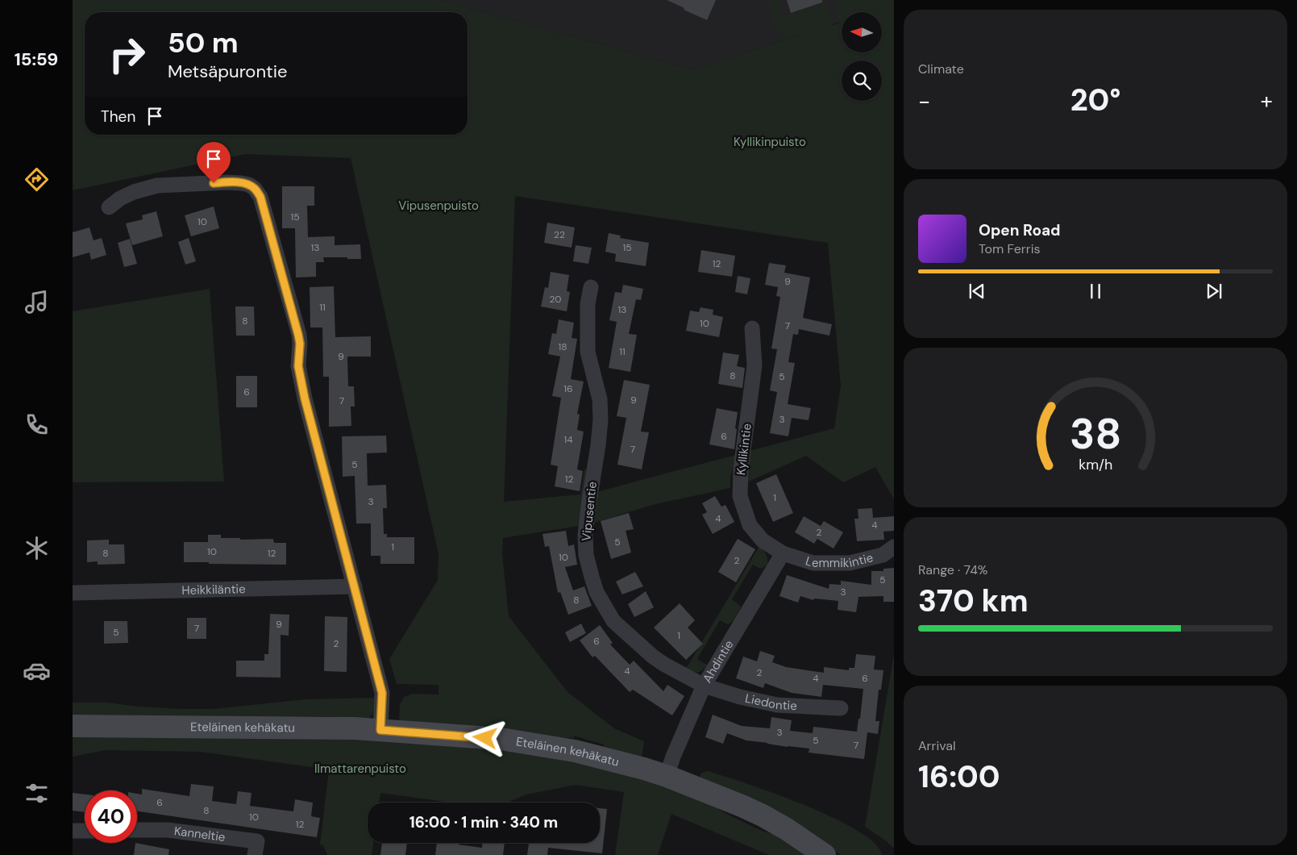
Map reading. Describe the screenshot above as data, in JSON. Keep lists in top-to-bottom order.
{
  "streets": {
    "street": [
      "Kyllikintie",
      "Vipusentie",
      "Lemmikintie",
      "Heikkiläntie",
      "Ahdintie",
      "Liedontie",
      "Eteläinen kehäkatu",
      "Kanneltie"
    ]
  },
  "crossings": [
    ["Kyllikintie", "Lemmikintie"],
    ["Kyllikintie", "Ahdintie"],
    ["Vipusentie", "Ahdintie"],
    ["Vipusentie", "Liedontie"],
    ["Lemmikintie", "Ahdintie"],
    ["Ahdintie", "Liedontie"],
    ["Ahdintie", "Eteläinen kehäkatu"]
  ],
  "parks": ["Kyllikinpuisto", "Vipusenpuisto", "Ilmattarenpuisto"],
  "house_numbers": [
    "15",
    "10",
    "22",
    "13",
    "15",
    "12",
    "9",
    "20",
    "11",
    "13",
    "8",
    "10",
    "7",
    "18",
    "11",
    "9",
    "8",
    "5",
    "16",
    "6",
    "9",
    "7",
    "3",
    "6",
    "14",
    "7",
    "5",
    "12",
    "1",
    "3",
    "4",
    "4",
    "2",
    "5",
    "1",
    "10",
    "8",
    "12",
    "10",
    "2",
    "5",
    "3",
    "8",
    "9",
    "7",
    "5",
    "1",
    "6",
    "2",
    "4",
    "2",
    "4",
    "6",
    "3",
    "5",
    "7",
    "6",
    "8",
    "10",
    "12"
  ],
  "north": "left",
  "page": {
    "tabs": "15:59",
    "tile": [
      "Climate",
      ["Range · 74%", "370 km"],
      ["Arrival", "16:00"]
    ],
    "turn": ["50 m", "Metsäpurontie"],
    "heat": ["−", "20°", "+"],
    "then": "Then",
    "song": ["Open Road", "Tom Ferris"],
    "limit": "40",
    "trip": "16:00 · 1 min · 340 m",
    "gauge": ["38", "km/h"]
  }
}
